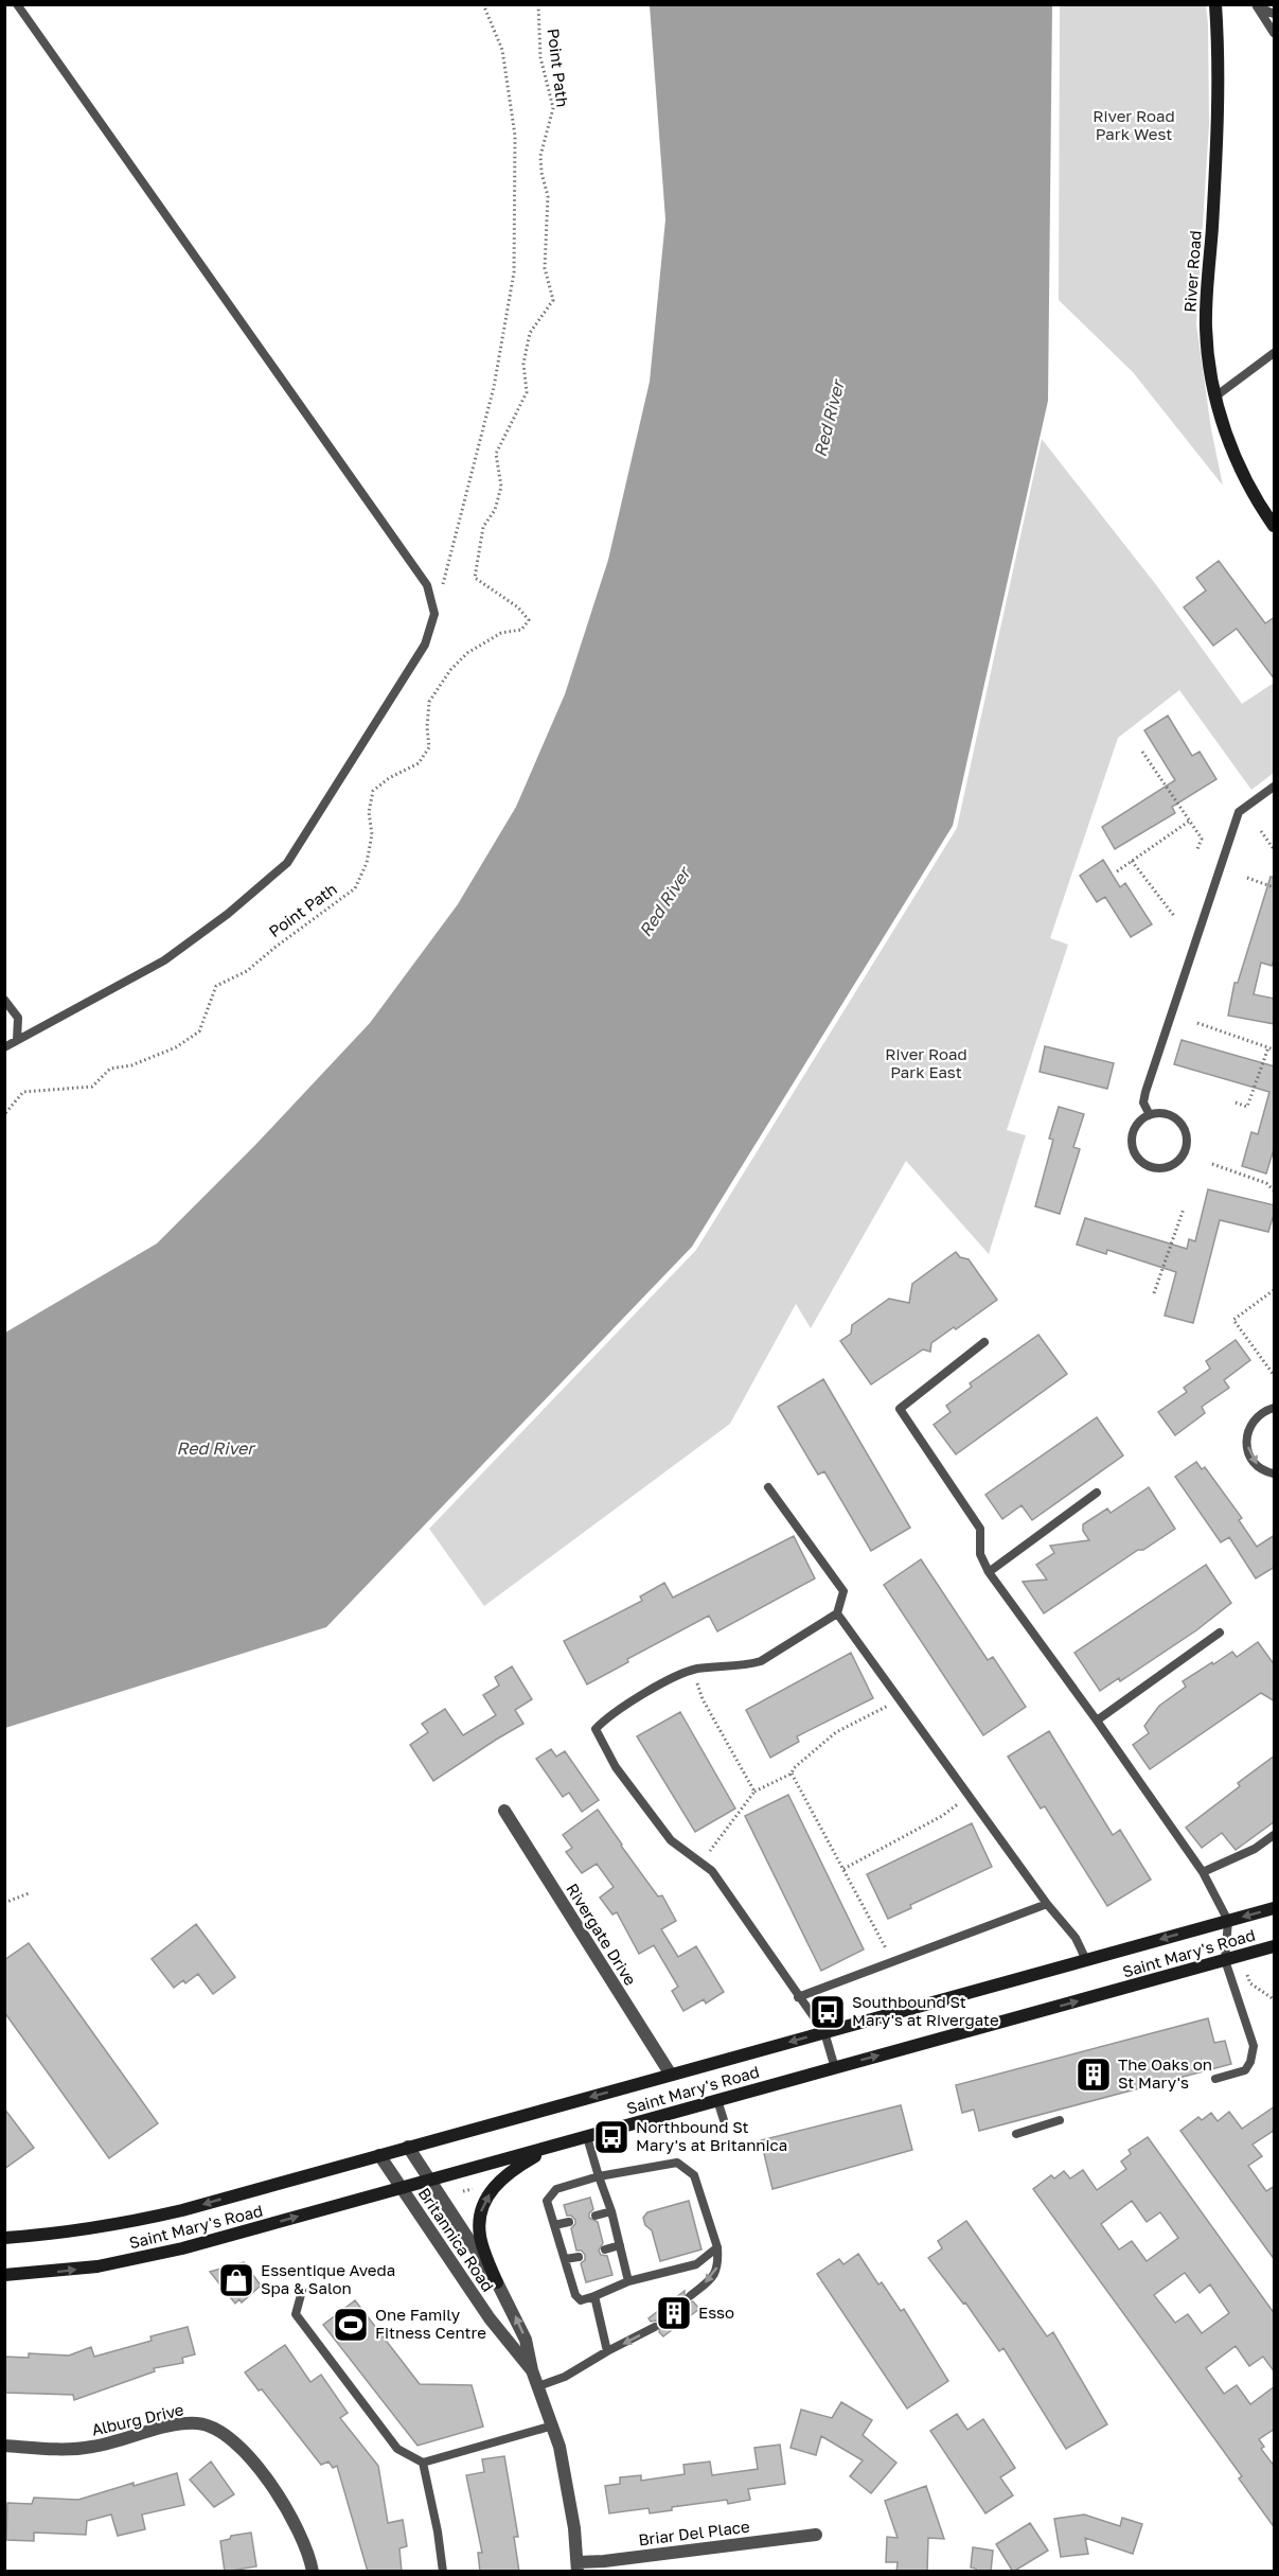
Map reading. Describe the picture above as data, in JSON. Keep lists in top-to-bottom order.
{
  "streets": {
    "main road": ["River Road", "Saint Mary's Road"],
    "street": [
      "Rivergate Drive",
      "Britannica Road",
      "Alburg Drive",
      "Briar Del Place"
    ],
    "path": ["Point Path"]
  },
  "crossings": [
    ["Rivergate Drive", "Saint Mary's Road"],
    ["Saint Mary's Road", "Britannica Road"],
    ["Britannica Road", "Briar Del Place"]
  ],
  "water": ["Red River"],
  "parks": ["River Road Park West", "River Road Park East"],
  "places": {
    "bus stop": ["Southbound St Mary's at Rivergate", "Northbound St Mary's at Britannica"],
    "building": ["The Oaks on St Mary's", "Esso"],
    "shop": ["Essentique Aveda Spa & Salon"],
    "sports": ["One Family Fitness Centre"]
  }
}
